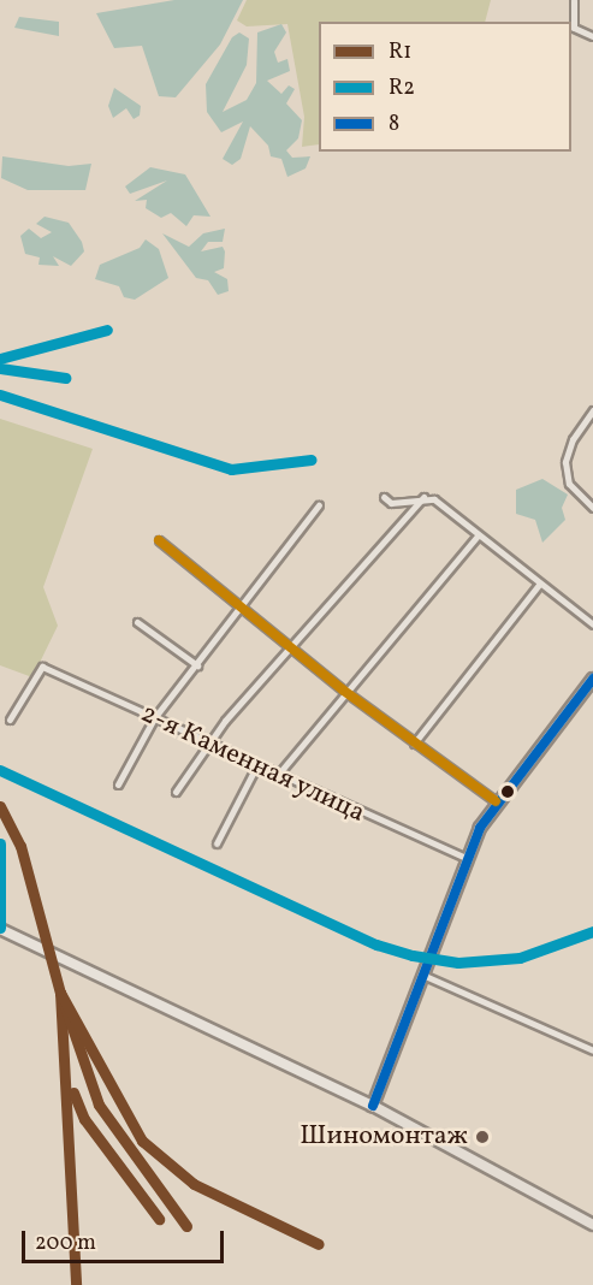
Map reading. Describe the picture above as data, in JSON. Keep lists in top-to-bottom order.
{
  "streets": {
    "street": ["2-я Каменная улица"]
  },
  "places": ["Шиномонтаж"],
  "lines": ["transit line R2", "transit line 8", "transit line R1"],
  "legend": ["R1", "R2", "8"],
  "scale_bar": "200 m"
}
